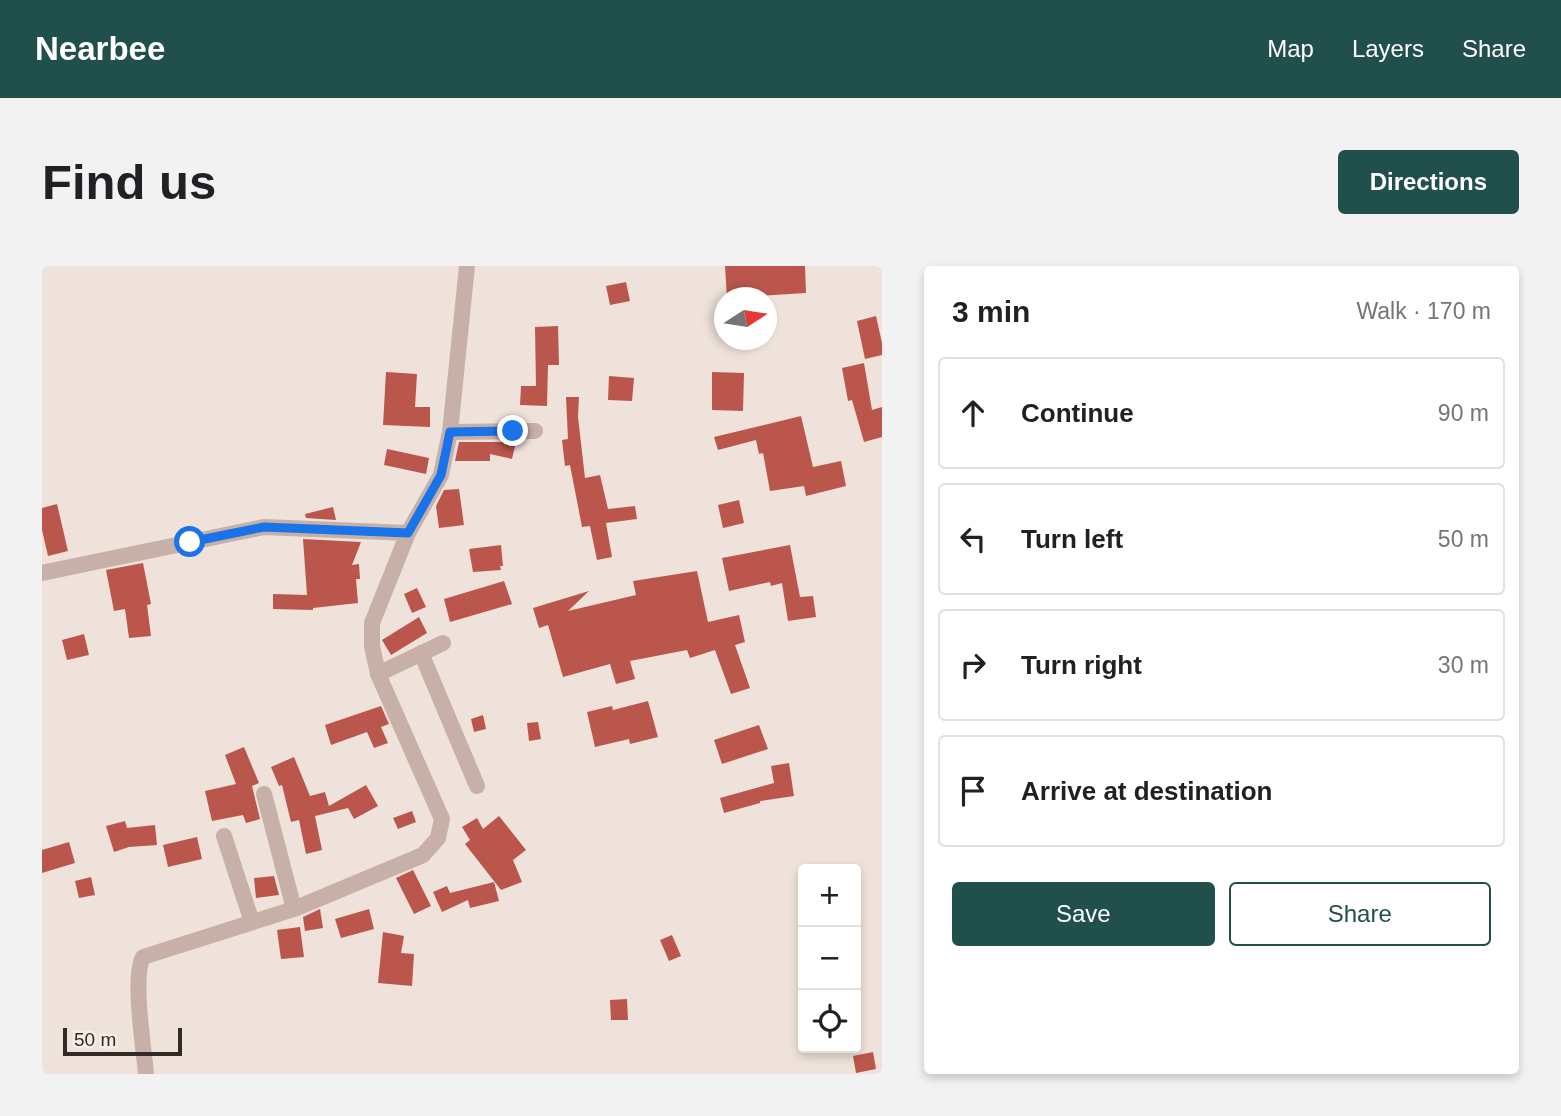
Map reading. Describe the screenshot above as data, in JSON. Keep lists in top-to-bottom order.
{
  "scale_bar": "50 m",
  "north": "right",
  "page": {
    "header": "Nearbee",
    "nav": ["Map", "Layers", "Share"],
    "buttons": [
      "Directions",
      ["Save", "Share"]
    ],
    "title": "Find us",
    "heading": ["3 min", "Walk · 170 m"],
    "list": [
      ["Continue", "90 m"],
      ["Turn left", "50 m"],
      ["Turn right", "30 m"],
      "Arrive at destination"
    ],
    "map_buttons": ["+", "−"],
    "scale": "50 m"
  }
}
